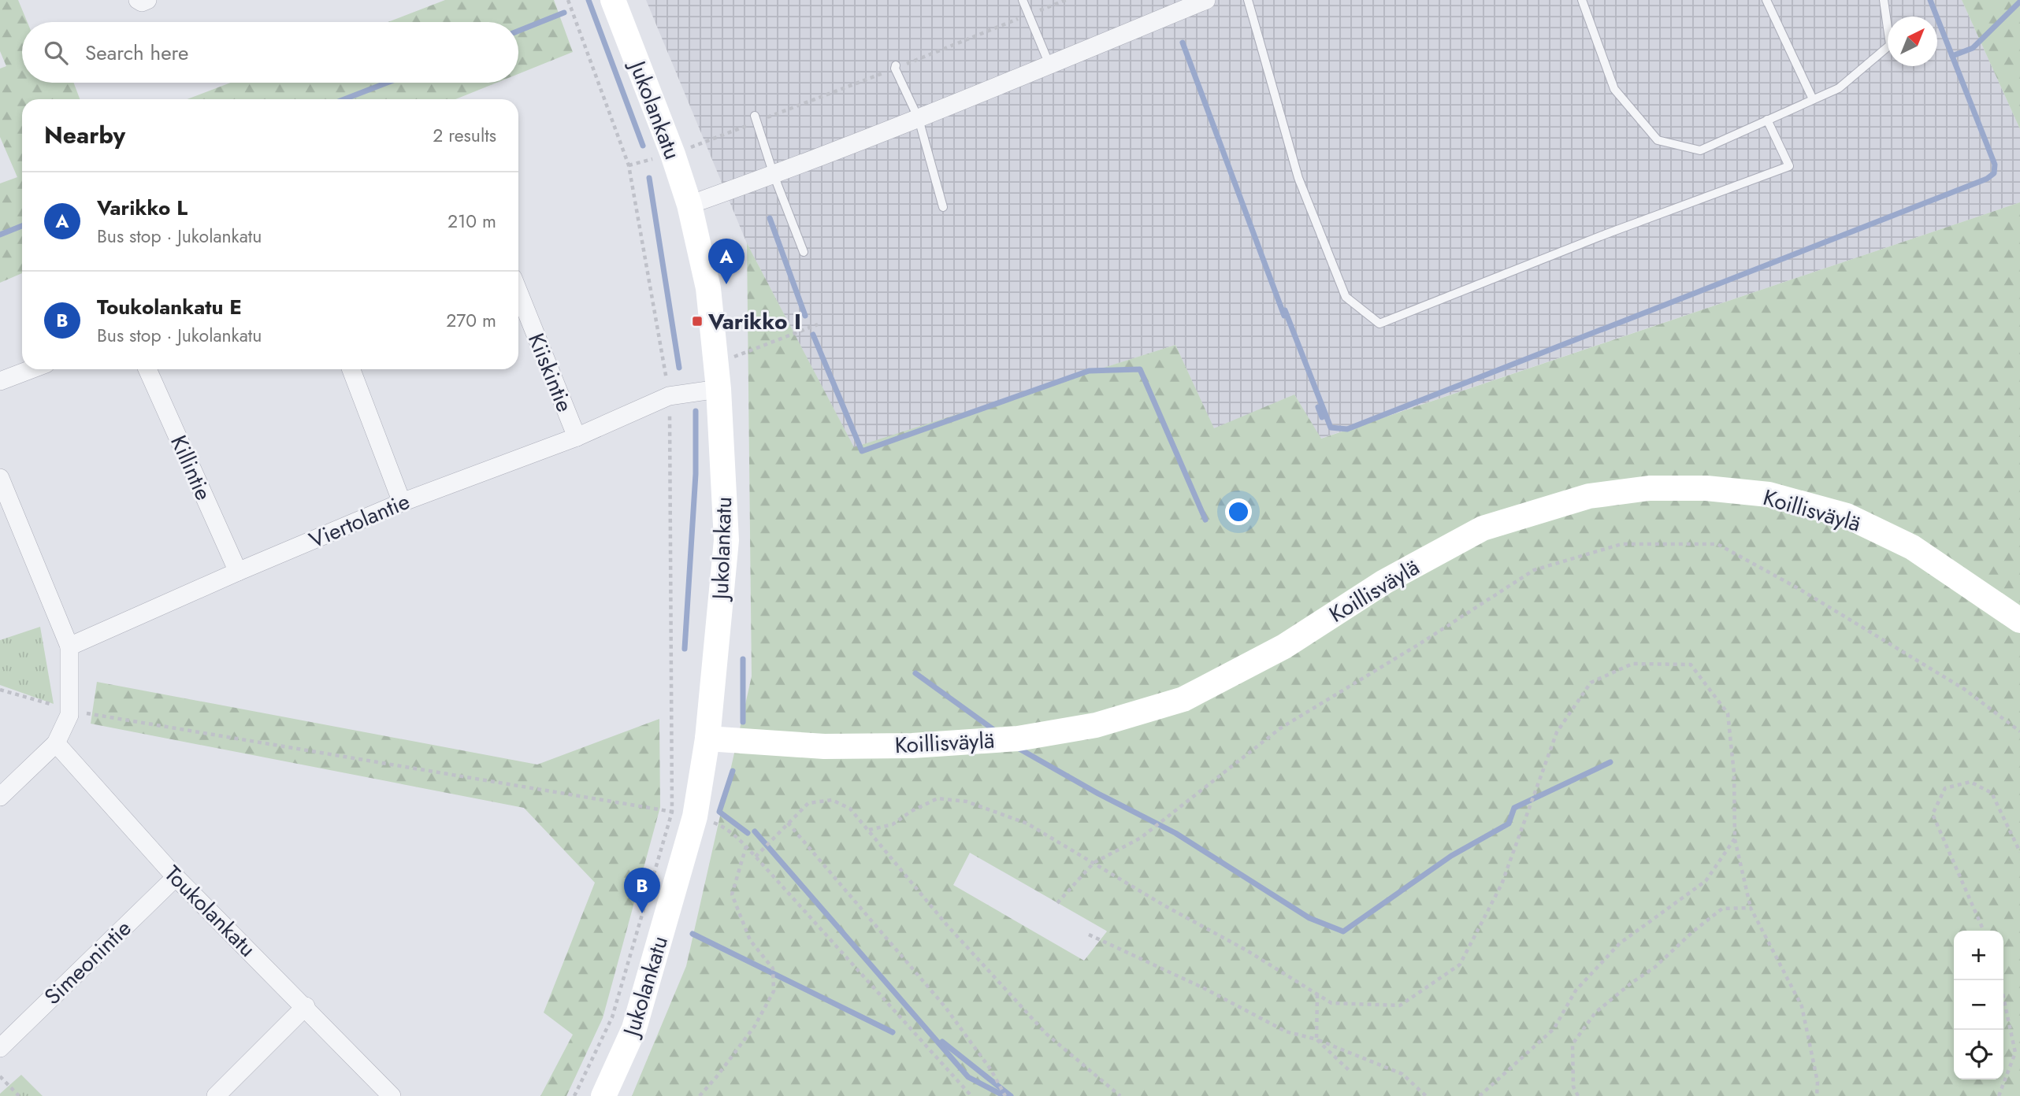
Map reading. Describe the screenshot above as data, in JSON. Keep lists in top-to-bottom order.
{
  "streets": {
    "street": [
      "Jukolankatu",
      "Kiiskintie",
      "Killintie",
      "Koillisväylä",
      "Viertolantie",
      "Toukolankatu",
      "Simeonintie"
    ]
  },
  "crossings": [
    ["Jukolankatu", "Koillisväylä"],
    ["Jukolankatu", "Viertolantie"],
    ["Kiiskintie", "Viertolantie"],
    ["Killintie", "Viertolantie"],
    ["Toukolankatu", "Simeonintie"]
  ],
  "places": {
    "transit": ["Varikko I"]
  },
  "north": "top right",
  "page": {
    "search": "Search here",
    "heading": ["Nearby", "2 results"],
    "list": [
      {
        "mark": "A",
        "name": "Varikko L",
        "note": "Bus stop · Jukolankatu",
        "value": "210 m"
      },
      {
        "mark": "B",
        "name": "Toukolankatu E",
        "note": "Bus stop · Jukolankatu",
        "value": "270 m"
      }
    ],
    "pins": ["A", "B"],
    "map_buttons": ["+", "−"]
  }
}
